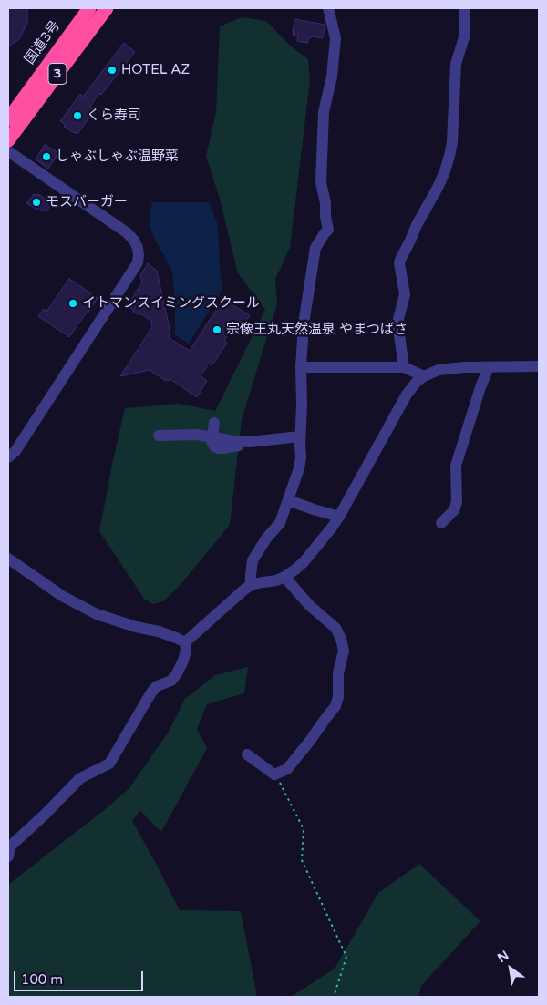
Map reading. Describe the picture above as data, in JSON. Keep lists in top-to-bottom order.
{
  "streets": {
    "highway": ["国道3号", "3"]
  },
  "places": [
    "HOTEL AZ",
    "くら寿司",
    "しゃぶしゃぶ温野菜",
    "モスバーガー",
    "イトマンスイミングスクール",
    "宗像王丸天然温泉 やまつばさ"
  ],
  "scale_bar": "100 m",
  "north": "top left"
}
